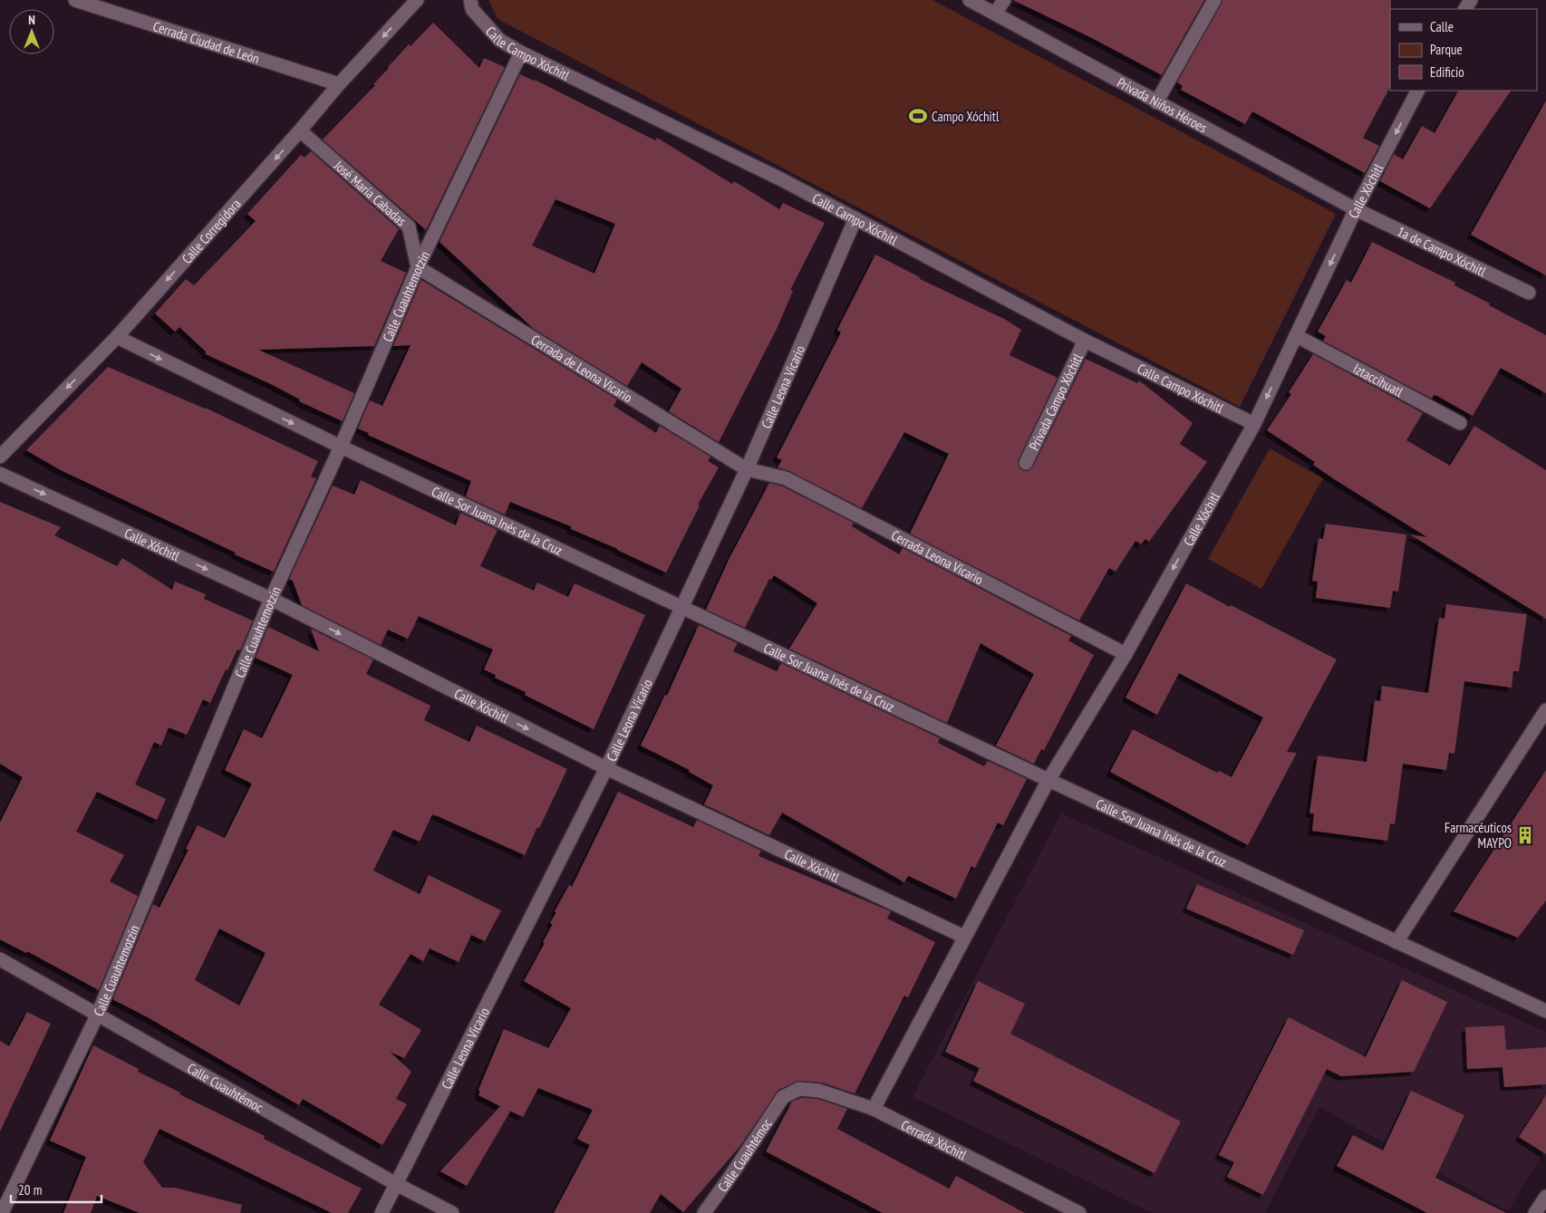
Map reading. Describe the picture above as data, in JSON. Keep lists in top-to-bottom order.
{
  "streets": {
    "street": [
      "Cerrada Ciudad de León",
      "Calle Campo Xóchitl",
      "Privada Niños Héroes",
      "Calle Xóchitl",
      "José María Cabadas",
      "Calle Corregidora",
      "1a de Campo Xóchitl",
      "Calle Cuauhtemotzin",
      "Cerrada de Leona Vicario",
      "Iztaccihuatl",
      "Calle Leona Vicario",
      "Privada Campo Xóchitl",
      "Calle Sor Juana Inés de la Cruz",
      "Cerrada Leona Vicario",
      "Calle Cuauhtémoc",
      "Cerrada Xóchitl"
    ]
  },
  "crossings": [
    ["Cerrada Ciudad de León", "Calle Corregidora"],
    ["Calle Campo Xóchitl", "Calle Xóchitl"],
    ["Calle Campo Xóchitl", "Calle Cuauhtemotzin"],
    ["Calle Campo Xóchitl", "Calle Leona Vicario"],
    ["Calle Campo Xóchitl", "Privada Campo Xóchitl"],
    ["Privada Niños Héroes", "Calle Xóchitl"],
    ["Privada Niños Héroes", "1a de Campo Xóchitl"],
    ["Calle Xóchitl", "1a de Campo Xóchitl"],
    ["Calle Xóchitl", "Calle Cuauhtemotzin"],
    ["Calle Xóchitl", "Iztaccihuatl"],
    ["Calle Xóchitl", "Calle Leona Vicario"],
    ["Calle Xóchitl", "Calle Sor Juana Inés de la Cruz"],
    ["Calle Xóchitl", "Cerrada Leona Vicario"],
    ["Calle Xóchitl", "Cerrada Xóchitl"],
    ["José María Cabadas", "Calle Corregidora"],
    ["José María Cabadas", "Calle Cuauhtemotzin"],
    ["José María Cabadas", "Cerrada de Leona Vicario"],
    ["Calle Corregidora", "Calle Sor Juana Inés de la Cruz"],
    ["Calle Cuauhtemotzin", "Cerrada de Leona Vicario"],
    ["Calle Cuauhtemotzin", "Calle Sor Juana Inés de la Cruz"],
    ["Calle Cuauhtemotzin", "Calle Cuauhtémoc"],
    ["Cerrada de Leona Vicario", "Calle Leona Vicario"],
    ["Cerrada de Leona Vicario", "Cerrada Leona Vicario"],
    ["Calle Leona Vicario", "Calle Sor Juana Inés de la Cruz"],
    ["Calle Leona Vicario", "Cerrada Leona Vicario"],
    ["Calle Leona Vicario", "Calle Cuauhtémoc"],
    ["Calle Cuauhtémoc", "Cerrada Xóchitl"]
  ],
  "one_way": ["Calle Corregidora"],
  "places": {
    "sports": ["Campo Xóchitl"],
    "building": ["Farmacéuticos MAYPO"]
  },
  "legend": ["Calle", "Parque", "Edificio"],
  "scale_bar": "20 m",
  "north": "top"
}
